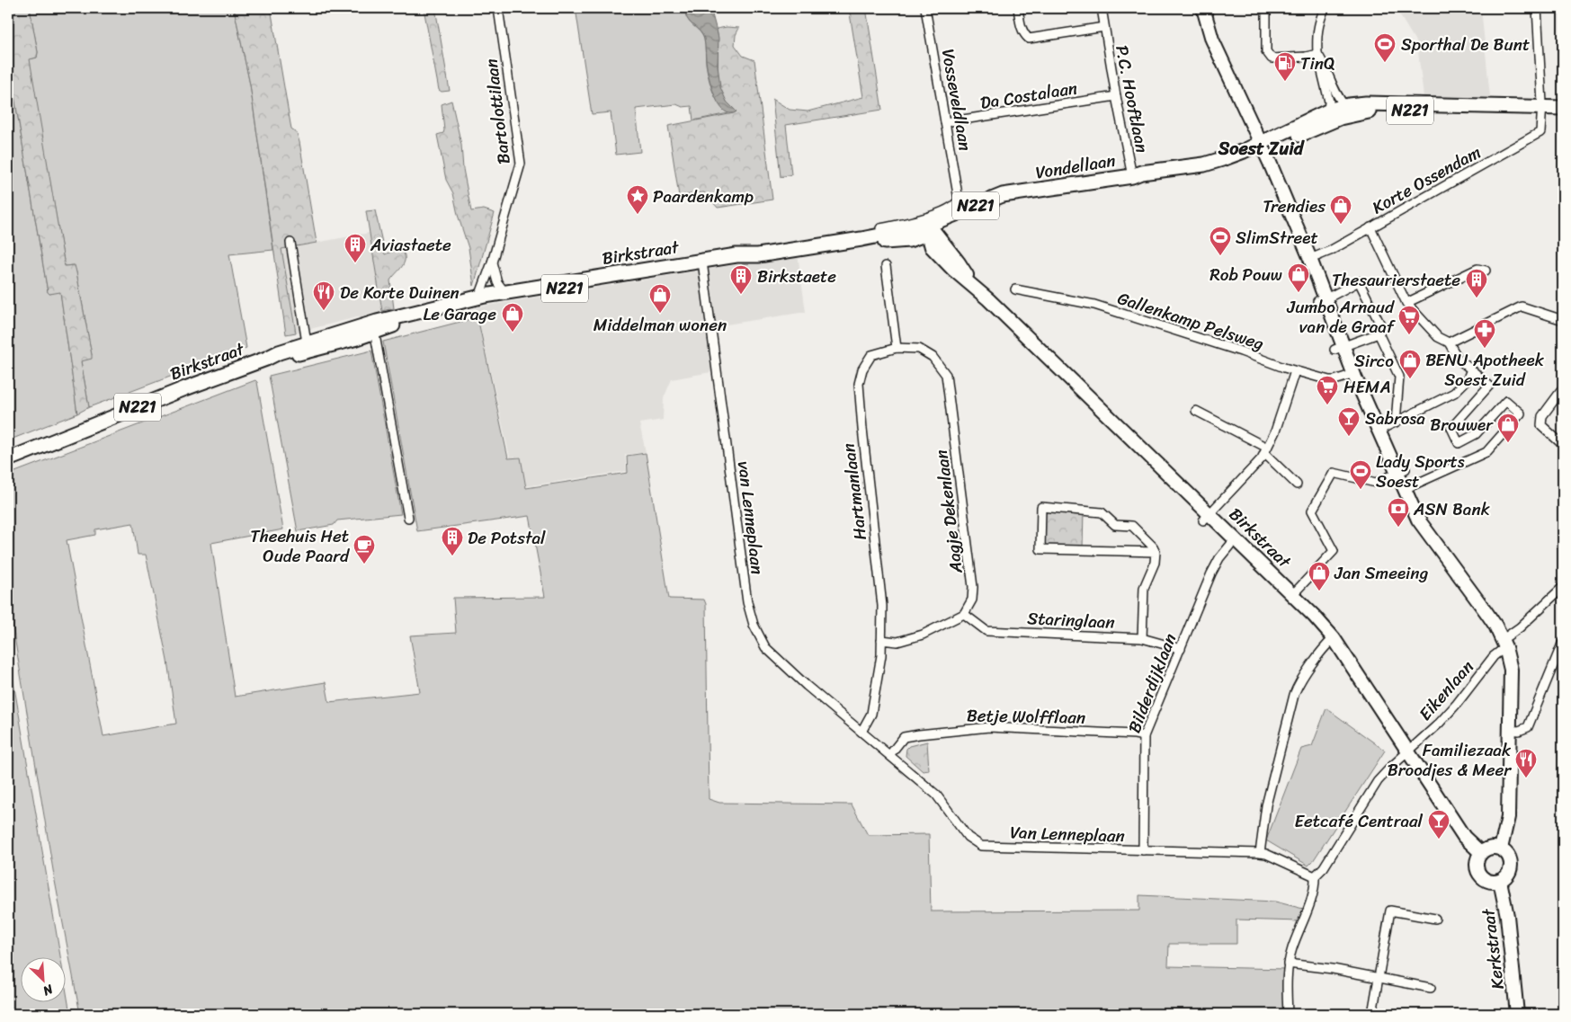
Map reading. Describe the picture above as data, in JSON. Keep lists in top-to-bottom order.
{
  "streets": {
    "main road": [
      "N221",
      "Vondellaan",
      "Birkstraat",
      "Kerkstraat"
    ],
    "street": [
      "Da Costalaan",
      "P.C. Hooftlaan",
      "Vosseveldlaan",
      "Bartolottilaan",
      "Korte Ossendam",
      "Gallenkamp Pelsweg",
      "Hartmanlaan",
      "Aagje Dekenlaan",
      "van Lenneplaan",
      "Staringlaan",
      "Bilderdijklaan",
      "Eikenlaan",
      "Betje Wolfflaan",
      "Van Lenneplaan"
    ]
  },
  "crossings": [
    ["Da Costalaan", "P.C. Hooftlaan"],
    ["Da Costalaan", "Vosseveldlaan"],
    ["P.C. Hooftlaan", "Vondellaan"],
    ["N221", "Vondellaan"],
    ["N221", "Korte Ossendam"],
    ["Bartolottilaan", "Birkstraat"],
    ["Vondellaan", "Birkstraat"],
    ["Birkstraat", "van Lenneplaan"],
    ["Birkstraat", "Bilderdijklaan"],
    ["Birkstraat", "Eikenlaan"],
    ["Birkstraat", "Kerkstraat"],
    ["Hartmanlaan", "Aagje Dekenlaan"],
    ["Hartmanlaan", "van Lenneplaan"],
    ["Hartmanlaan", "Van Lenneplaan"],
    ["Aagje Dekenlaan", "Staringlaan"],
    ["van Lenneplaan", "Van Lenneplaan"],
    ["Staringlaan", "Bilderdijklaan"],
    ["Bilderdijklaan", "Betje Wolfflaan"],
    ["Bilderdijklaan", "Van Lenneplaan"],
    ["Eikenlaan", "Van Lenneplaan"],
    ["Betje Wolfflaan", "Van Lenneplaan"]
  ],
  "districts": ["Soest Zuid"],
  "places": {
    "sports": ["Sporthal De Bunt", "SlimStreet", "Lady Sports Soest"],
    "fuel station": ["TinQ"],
    "place": ["Paardenkamp"],
    "shop": [
      "Trendies",
      "Rob Pouw",
      "Middelman wonen",
      "Le Garage",
      "Sirco",
      "Brouwer",
      "Jan Smeeing"
    ],
    "building": [
      "Aviastaete",
      "Birkstaete",
      "Thesaurierstaete",
      "De Potstal"
    ],
    "restaurant": ["De Korte Duinen", "Familiezaak Broodjes & Meer"],
    "supermarket": ["Jumbo Arnaud van de Graaf", "HEMA"],
    "pharmacy": ["BENU Apotheek Soest Zuid"],
    "bar": ["Sabrosa", "Eetcafé Centraal"],
    "bank": ["ASN Bank"],
    "cafe": ["Theehuis Het Oude Paard"]
  },
  "north": "bottom right"
}
